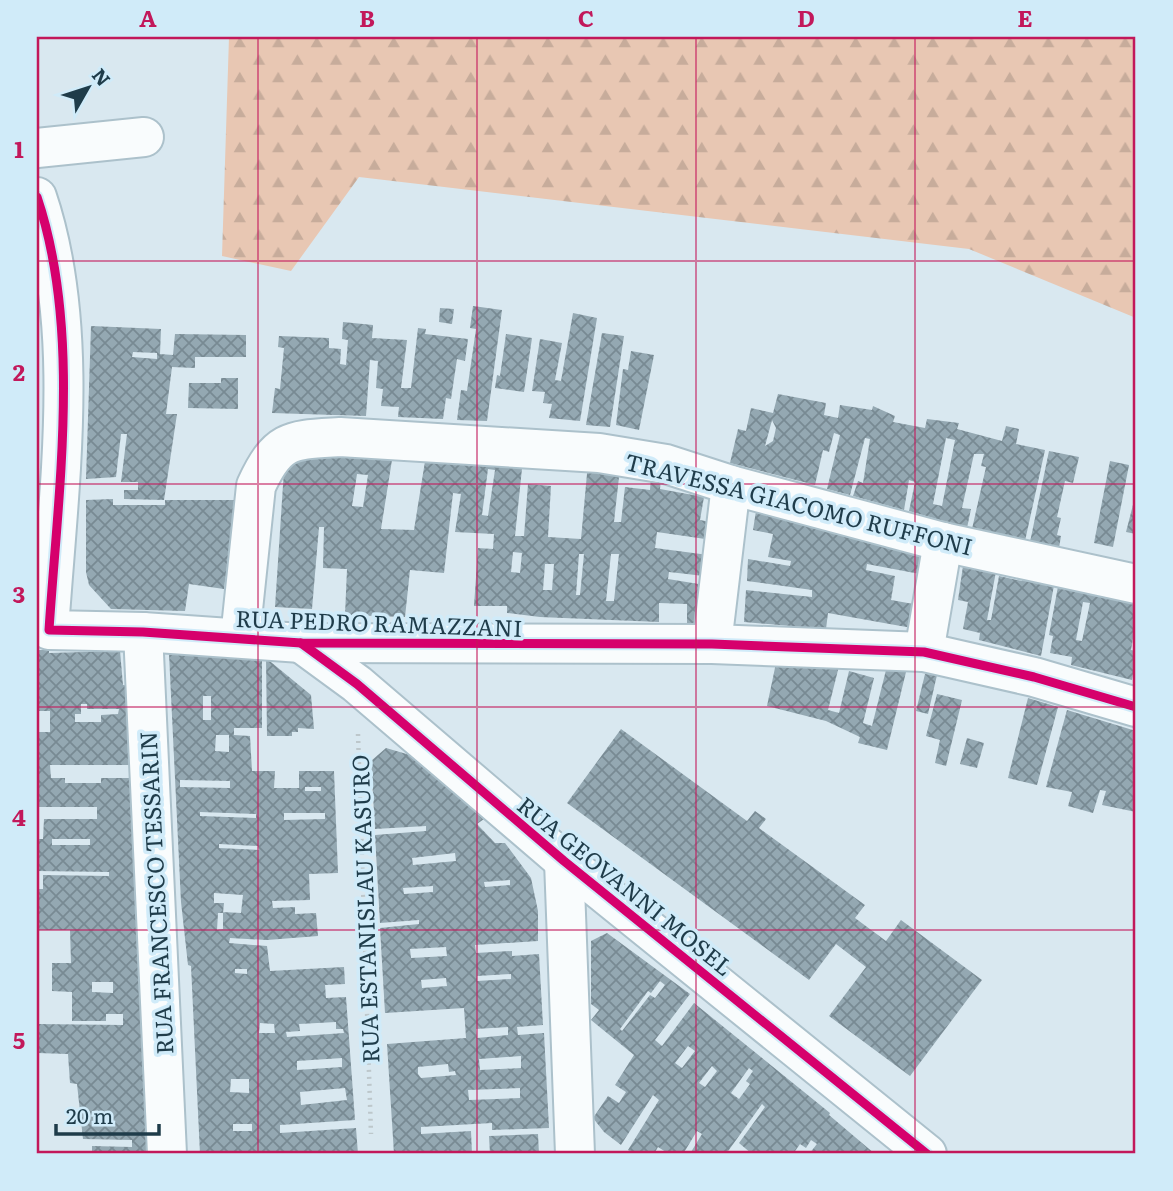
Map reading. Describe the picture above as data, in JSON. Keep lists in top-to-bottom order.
{
  "streets": {
    "street": [
      "TRAVESSA GIACOMO RUFFONI",
      "RUA PEDRO RAMAZZANI",
      "RUA GEOVANNI MOSEL",
      "RUA FRANCESCO TESSARIN"
    ],
    "path": ["RUA ESTANISLAU KASURO"]
  },
  "crossings": [
    ["TRAVESSA GIACOMO RUFFONI", "RUA PEDRO RAMAZZANI"],
    ["RUA PEDRO RAMAZZANI", "RUA GEOVANNI MOSEL"],
    ["RUA PEDRO RAMAZZANI", "RUA FRANCESCO TESSARIN"],
    ["RUA GEOVANNI MOSEL", "RUA ESTANISLAU KASURO"]
  ],
  "scale_bar": "20 m",
  "north": "top right",
  "grid": {
    "columns": [
      "A",
      "B",
      "C",
      "D",
      "E"
    ],
    "rows": [
      "1",
      "2",
      "3",
      "4",
      "5"
    ]
  }
}
